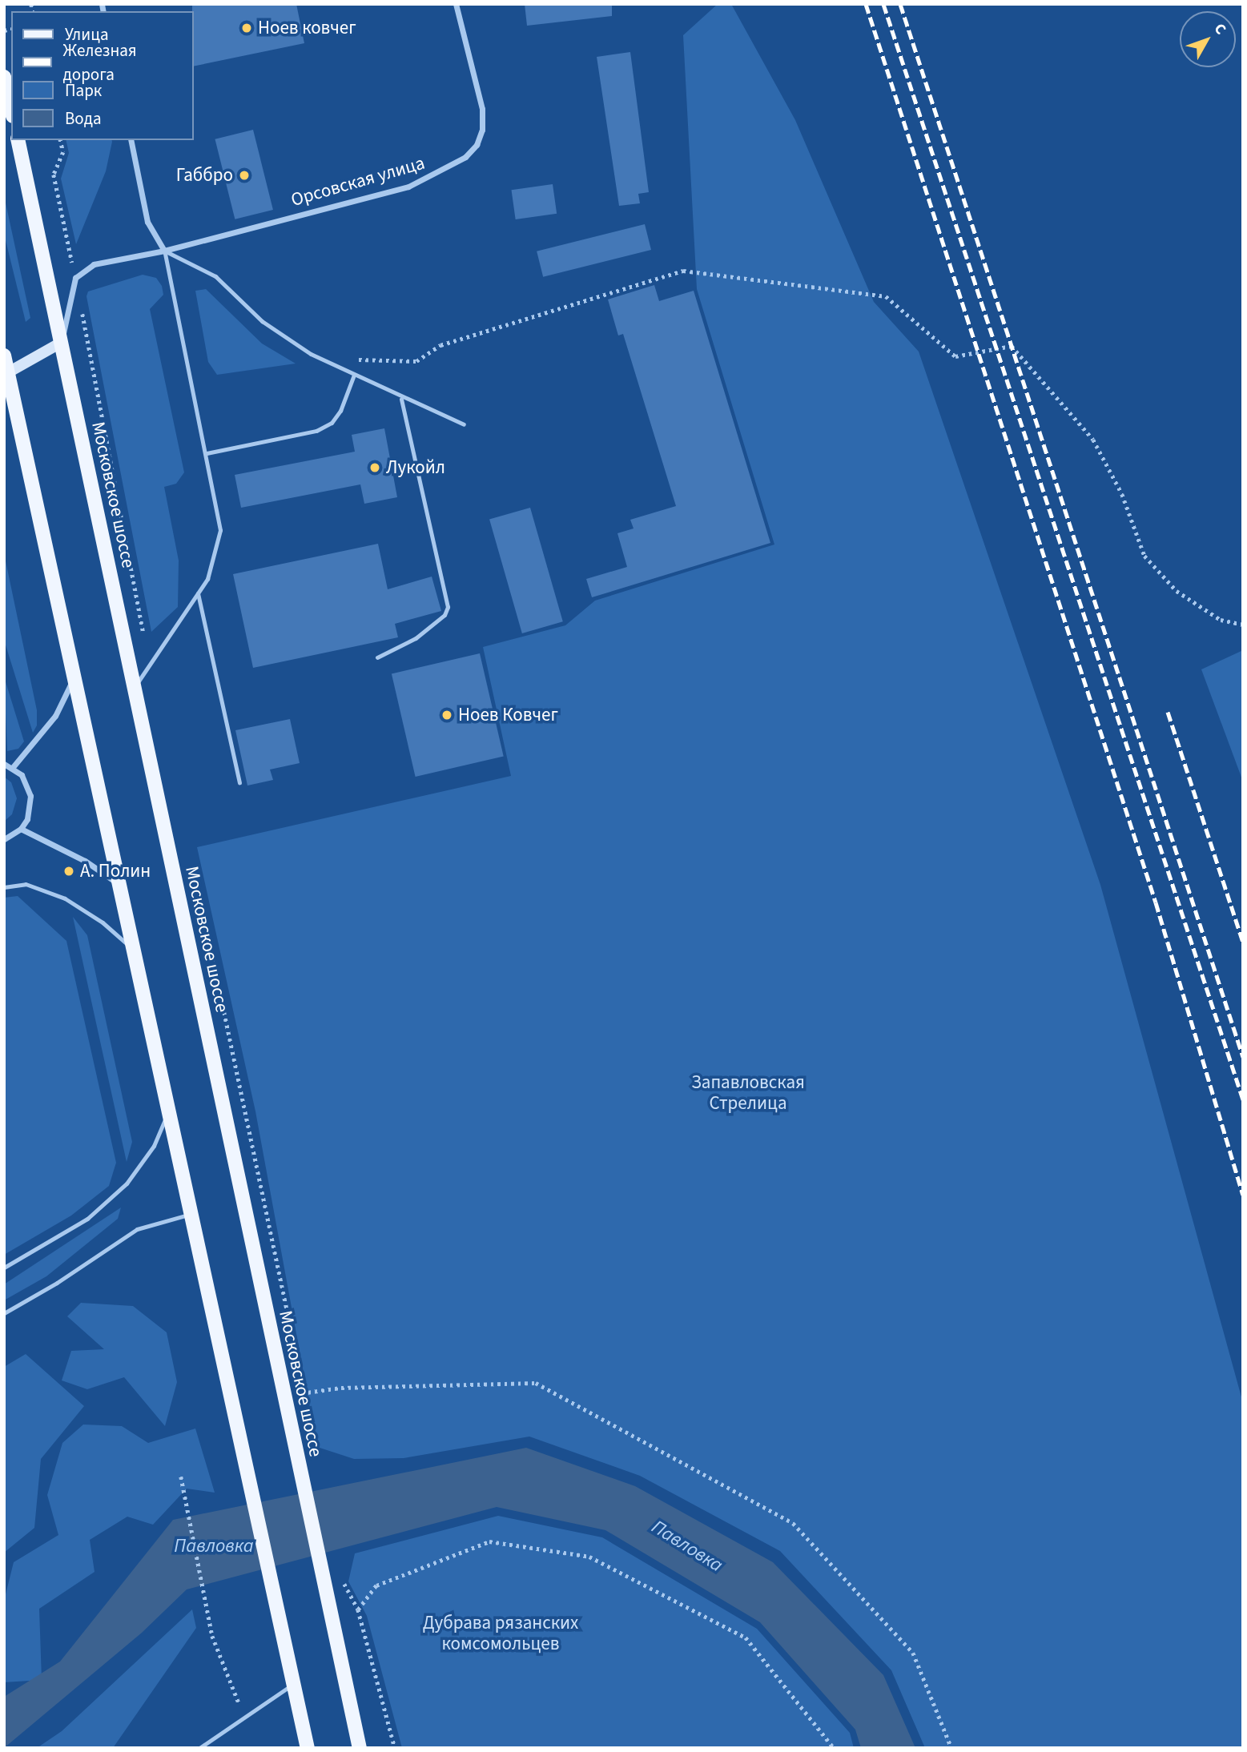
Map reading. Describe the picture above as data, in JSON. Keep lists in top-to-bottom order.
{
  "streets": {
    "main road": ["Московское шоссе"],
    "street": ["Орсовская улица"]
  },
  "water": ["Павловка"],
  "parks": ["Запавловская Стрелица", "Дубрава рязанских комсомольцев"],
  "places": [
    "Ноев ковчег",
    "Габбро",
    "Лукойл",
    "Ноев Ковчег",
    "А. Полин"
  ],
  "legend": [
    "Улица",
    "Железная дорога",
    "Парк",
    "Вода"
  ],
  "north": "top right"
}
